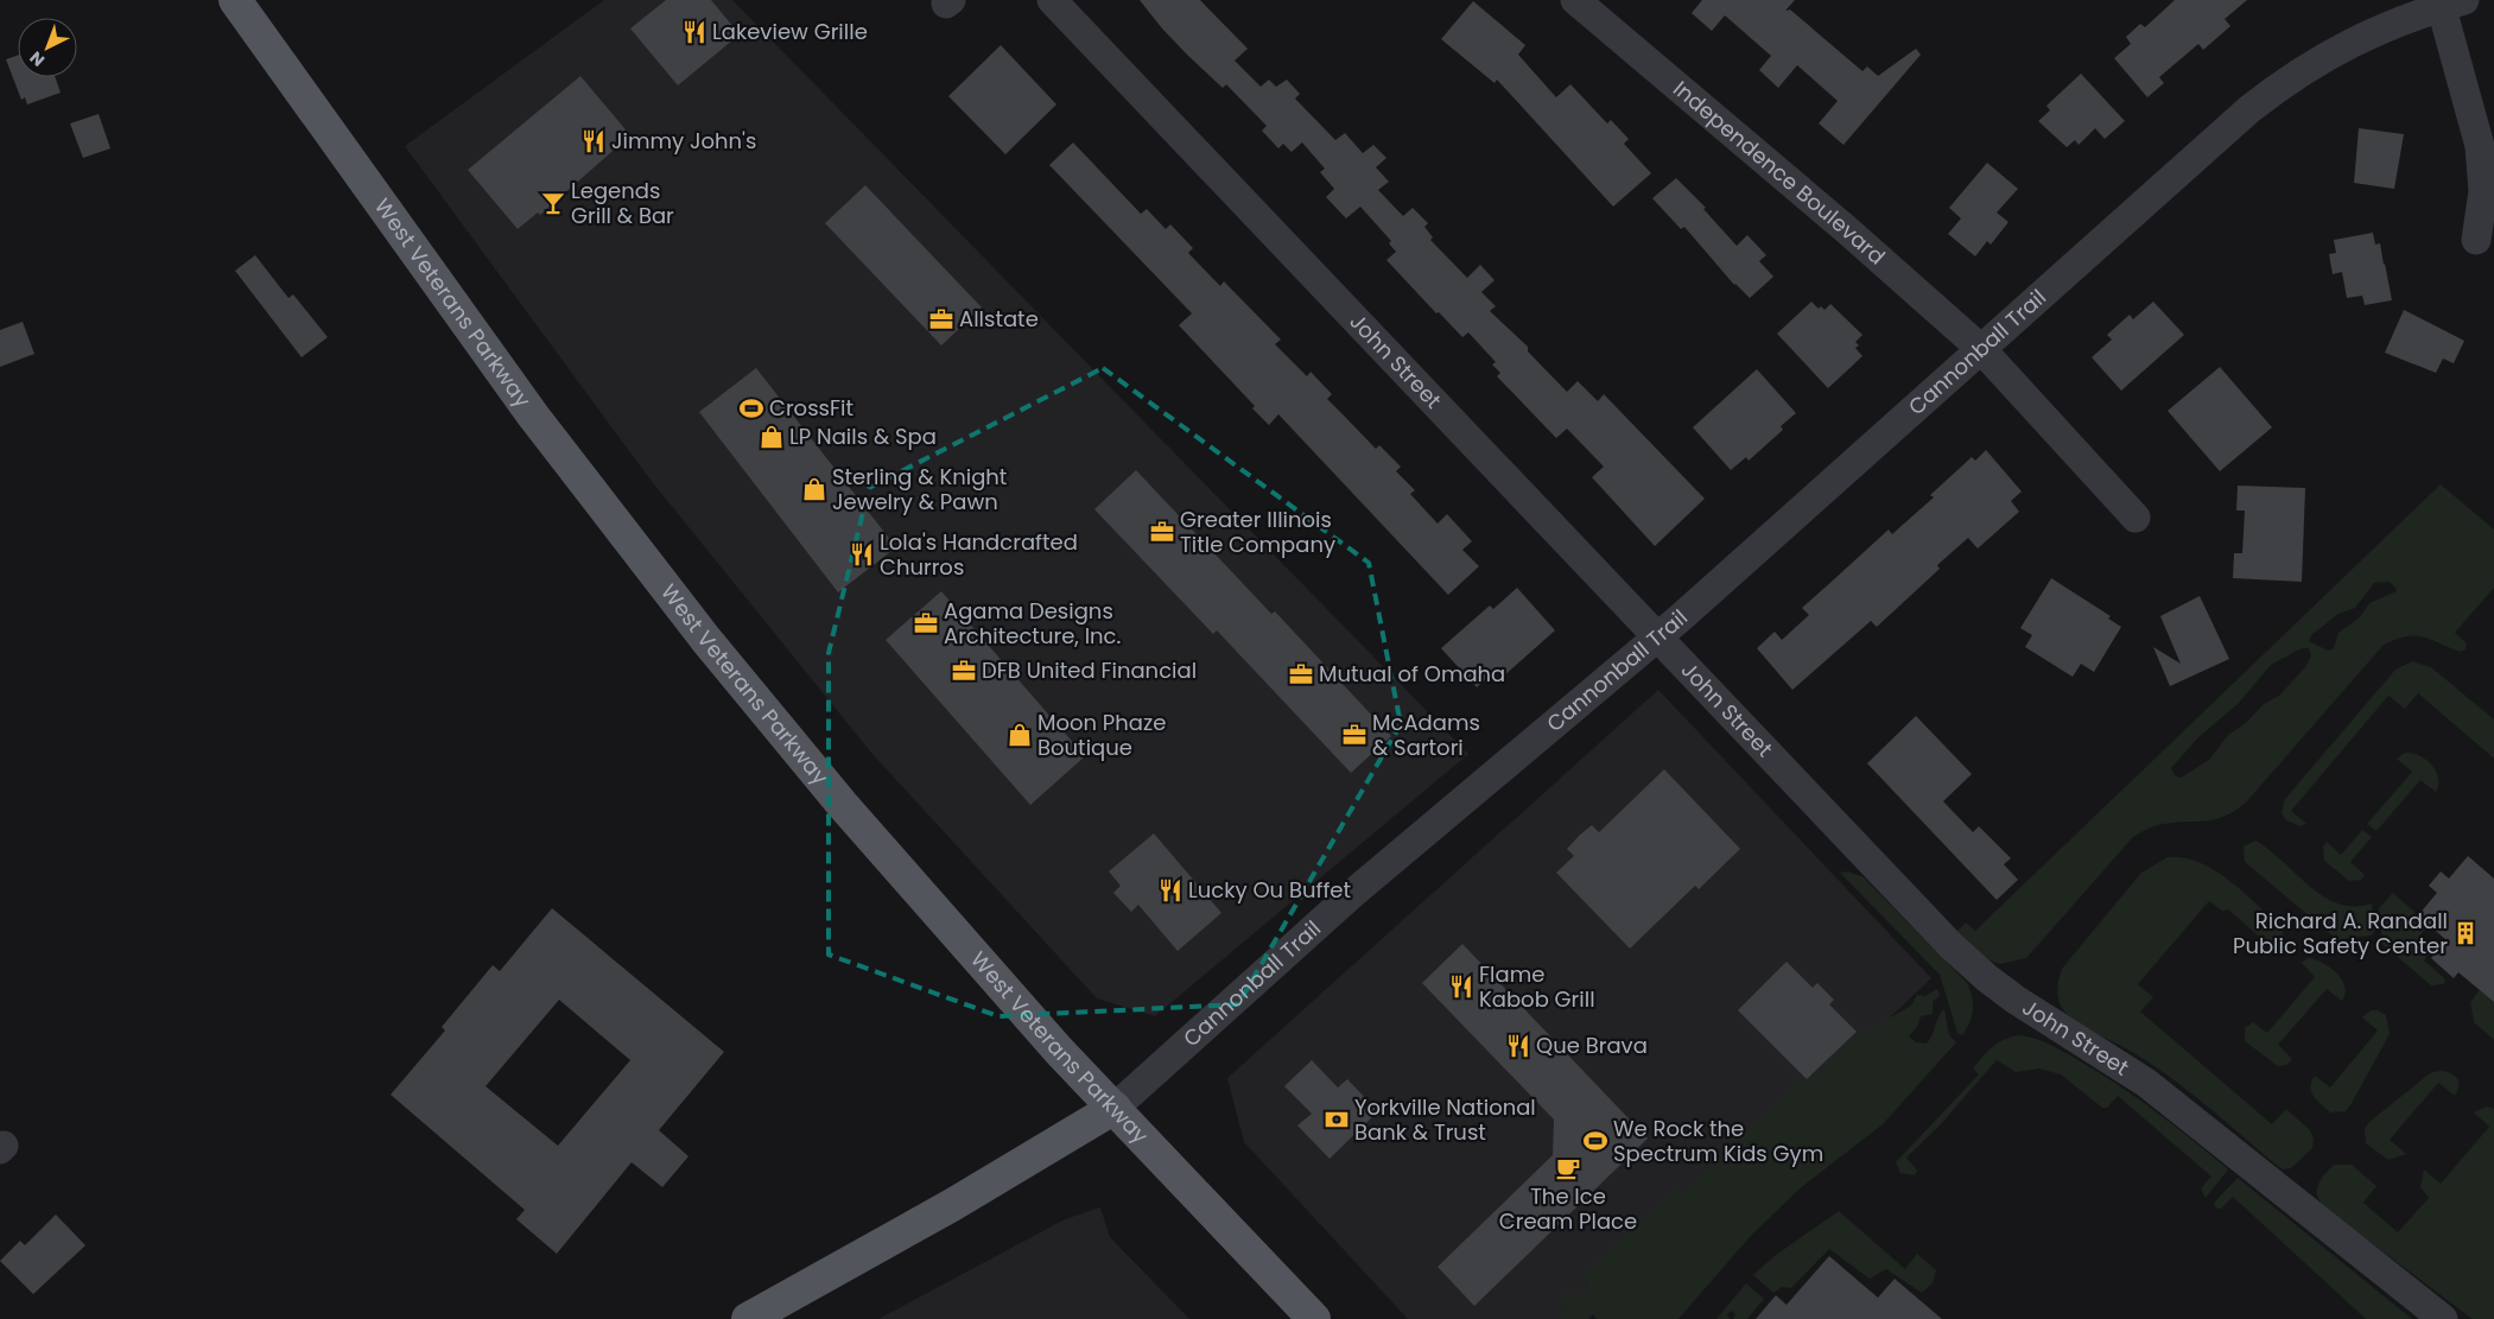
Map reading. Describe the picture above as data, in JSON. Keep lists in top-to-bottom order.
{
  "streets": {
    "main road": ["West Veterans Parkway", "Cannonball Trail"],
    "street": ["Independence Boulevard", "John Street"]
  },
  "crossings": [
    ["Independence Boulevard", "Cannonball Trail"],
    ["West Veterans Parkway", "Cannonball Trail"],
    ["Cannonball Trail", "John Street"]
  ],
  "places": {
    "restaurant": [
      "Lakeview Grille",
      "Jimmy John's",
      "Lola's Handcrafted Churros",
      "Lucky Ou Buffet",
      "Flame Kabob Grill",
      "Que Brava"
    ],
    "bar": ["Legends Grill & Bar"],
    "office": [
      "Allstate",
      "Greater Illinois Title Company",
      "Agama Designs Architecture, Inc.",
      "DFB United Financial",
      "Mutual of Omaha",
      "McAdams & Sartori"
    ],
    "sports": ["CrossFit", "We Rock the Spectrum Kids Gym"],
    "shop": ["LP Nails & Spa", "Sterling & Knight Jewelry & Pawn", "Moon Phaze Boutique"],
    "building": ["Richard A. Randall Public Safety Center"],
    "bank": ["Yorkville National Bank & Trust"],
    "cafe": ["The Ice Cream Place"]
  },
  "north": "bottom left"
}
